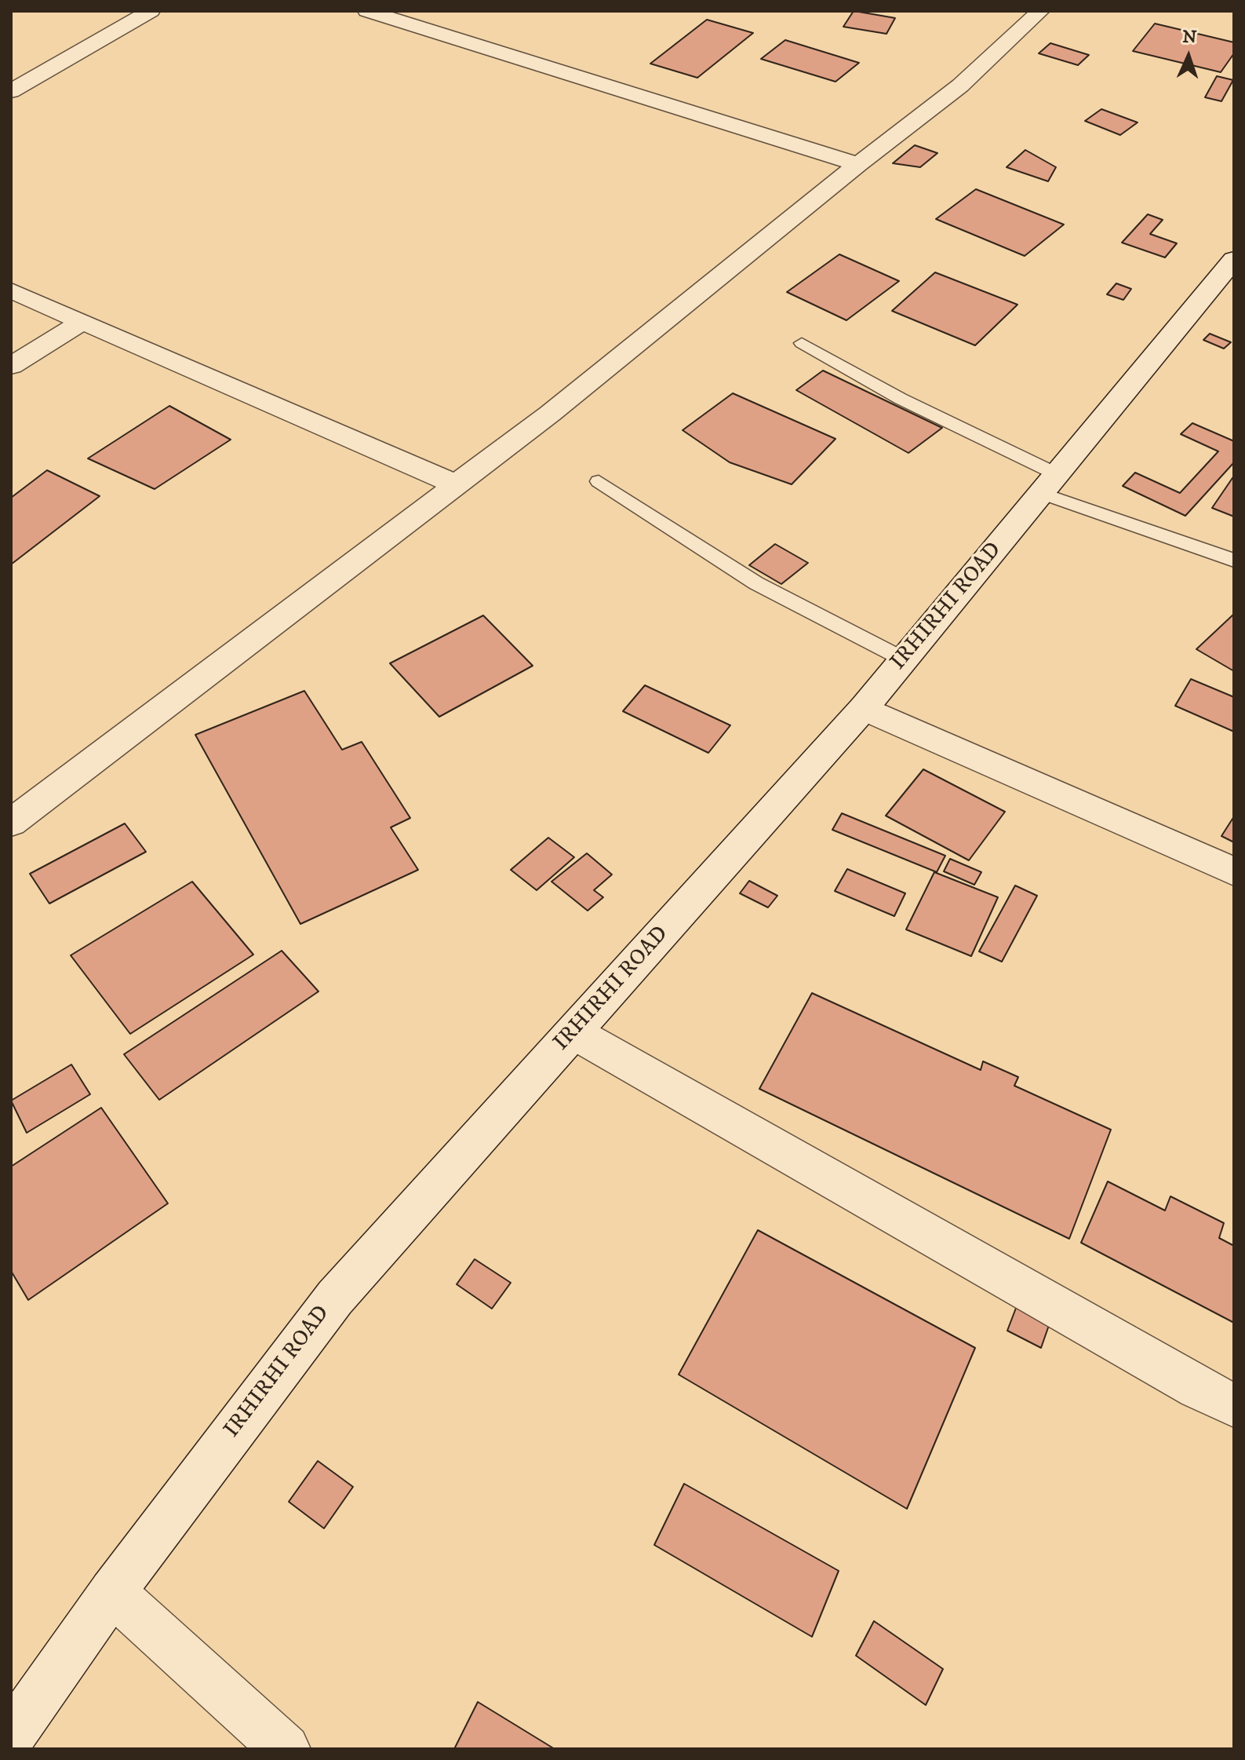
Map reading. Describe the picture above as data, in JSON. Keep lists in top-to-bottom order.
{
  "streets": {
    "street": ["IRHIRHI ROAD"]
  },
  "north": "top"
}
